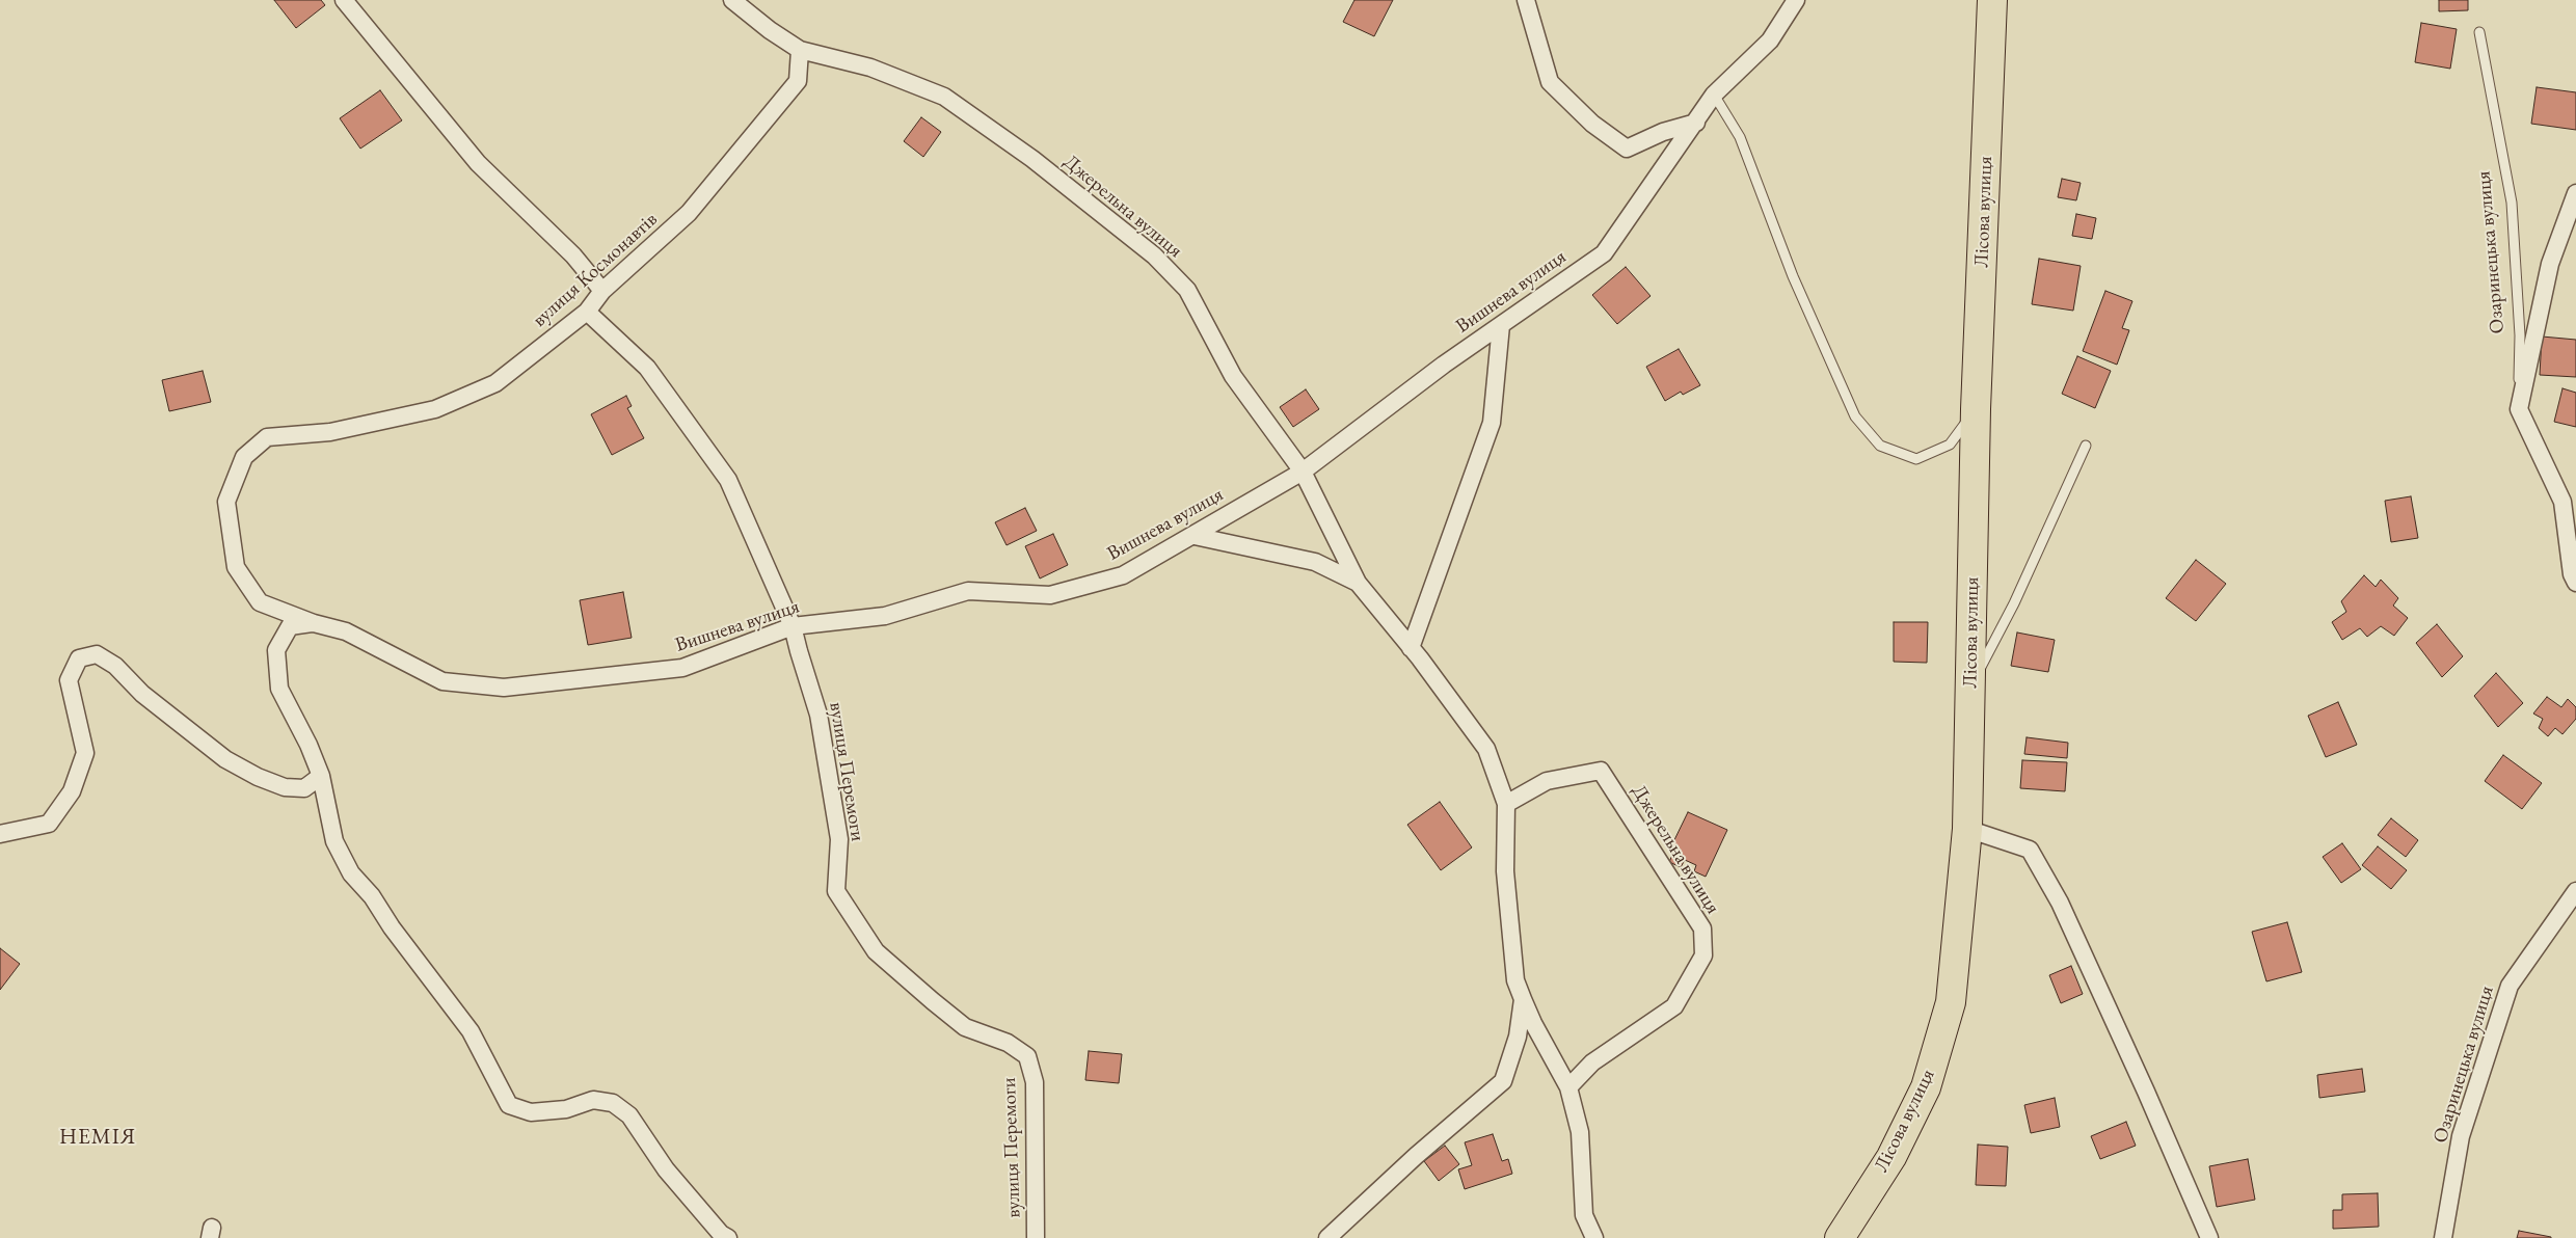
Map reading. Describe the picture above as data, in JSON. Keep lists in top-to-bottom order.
{
  "streets": {
    "highway": ["Лісова вулиця"],
    "street": [
      "Джерельна вулиця",
      "Озаринецька вулиця",
      "вулиця Космонавтів",
      "Вишнева вулиця",
      "вулиця Перемоги"
    ]
  },
  "crossings": [
    ["Джерельна вулиця", "вулиця Космонавтів"],
    ["Джерельна вулиця", "Вишнева вулиця"],
    ["вулиця Космонавтів", "Вишнева вулиця"],
    ["вулиця Космонавтів", "вулиця Перемоги"],
    ["Вишнева вулиця", "вулиця Перемоги"]
  ],
  "districts": ["НЕМІЯ"]
}
